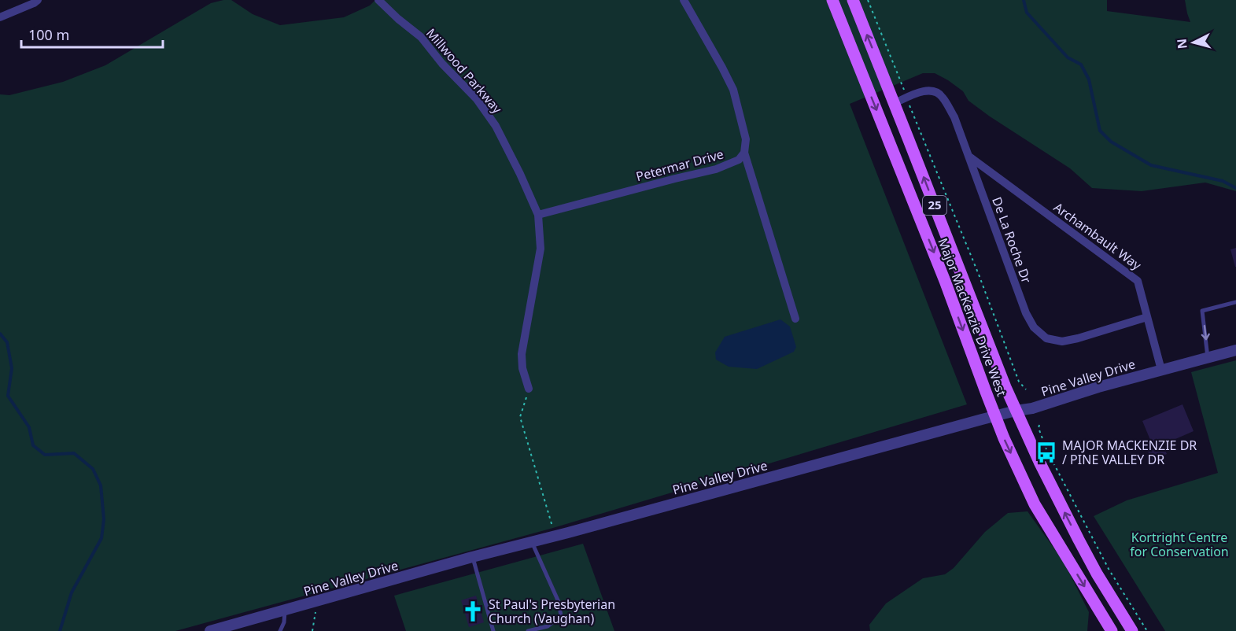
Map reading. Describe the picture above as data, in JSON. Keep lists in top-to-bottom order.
{
  "streets": {
    "main road": ["25", "Major MacKenzie Drive West"],
    "street": [
      "Millwood Parkway",
      "Petermar Drive",
      "Archambault Way",
      "De La Roche Dr",
      "Pine Valley Drive"
    ]
  },
  "crossings": [
    ["Millwood Parkway", "Petermar Drive"],
    ["Archambault Way", "De La Roche Dr"],
    ["Archambault Way", "Pine Valley Drive"],
    ["De La Roche Dr", "Major MacKenzie Drive West"],
    ["Major MacKenzie Drive West", "Pine Valley Drive"]
  ],
  "parks": ["Kortright Centre for Conservation"],
  "places": {
    "bus stop": ["MAJOR MACKENZIE DR / PINE VALLEY DR"],
    "church": ["St Paul's Presbyterian Church (Vaughan)"]
  },
  "scale_bar": "100 m",
  "north": "left"
}
